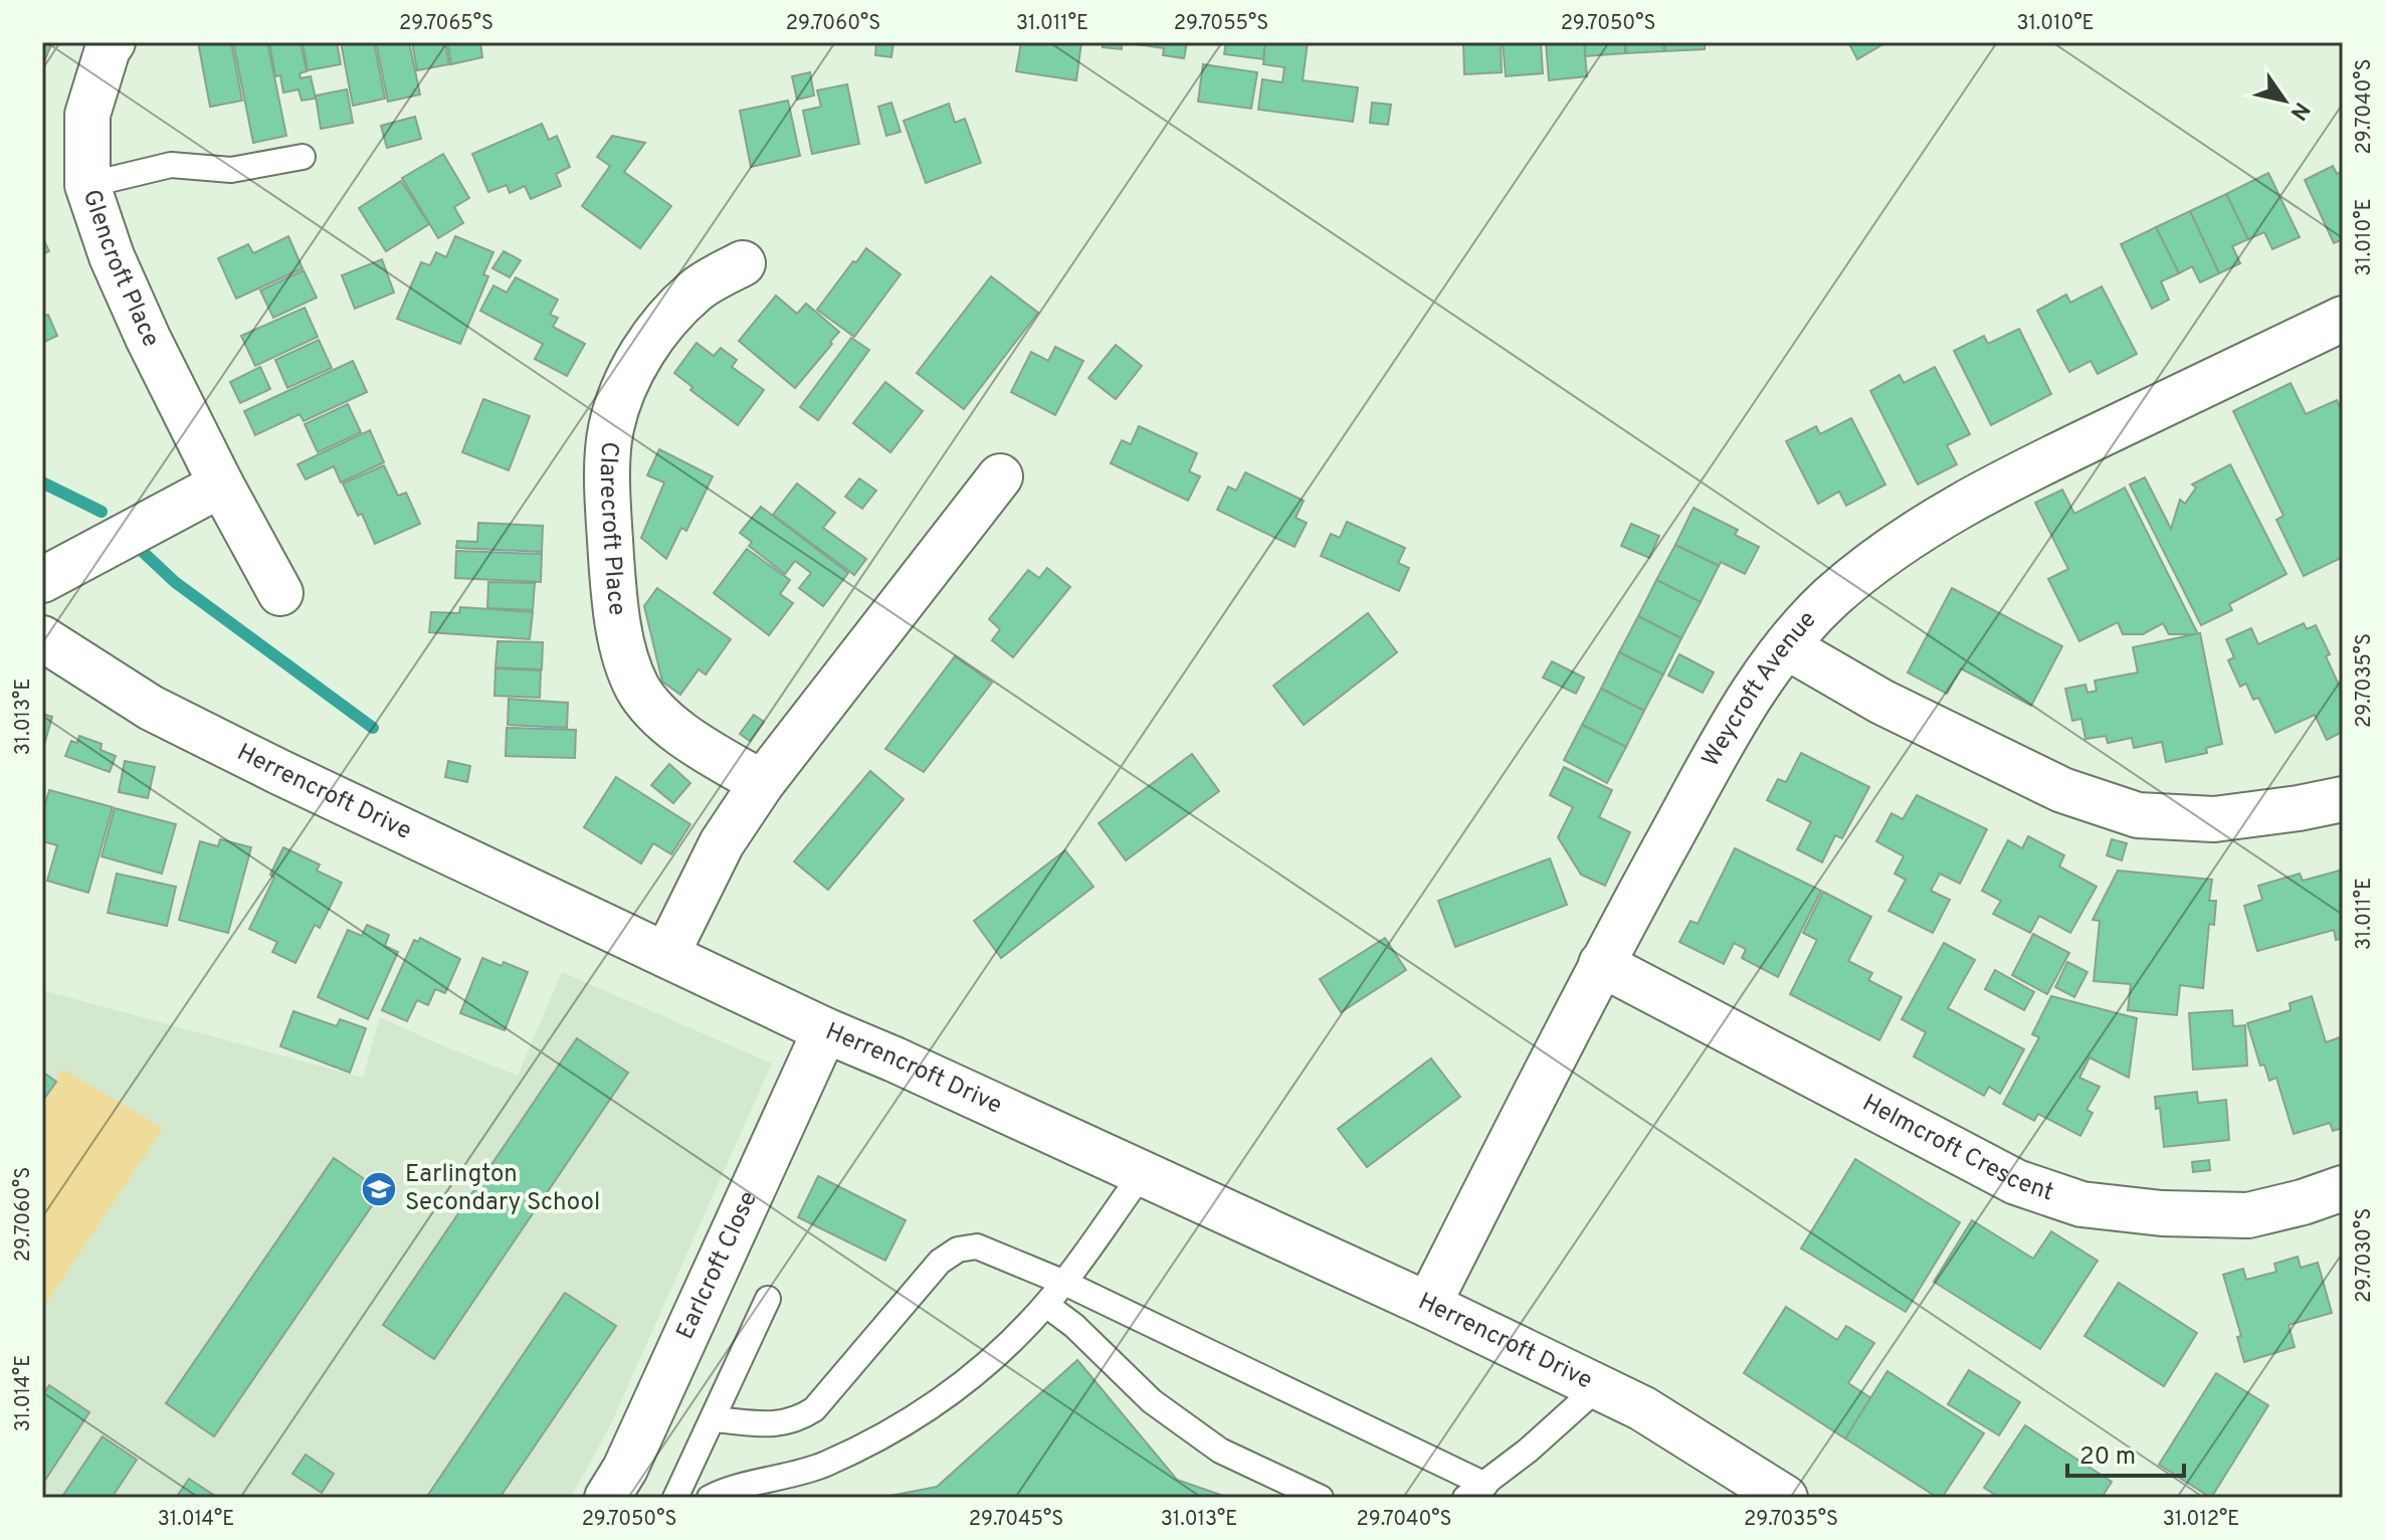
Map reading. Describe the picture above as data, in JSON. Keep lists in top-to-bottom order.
{
  "streets": {
    "street": [
      "Glencroft Place",
      "Clarecroft Place",
      "Weycroft Avenue",
      "Herrencroft Drive",
      "Helmcroft Crescent",
      "Earlcroft Close"
    ]
  },
  "crossings": [
    ["Weycroft Avenue", "Herrencroft Drive"],
    ["Weycroft Avenue", "Helmcroft Crescent"],
    ["Herrencroft Drive", "Earlcroft Close"]
  ],
  "places": {
    "school or university": ["Earlington Secondary School"]
  },
  "scale_bar": "20 m",
  "north": "bottom right",
  "coordinates": [
    "29.7065°S",
    "29.7060°S",
    "31.011°E",
    "29.7055°S",
    "29.7050°S",
    "31.010°E",
    "29.7040°S",
    "29.7035°S",
    "31.013°E",
    "29.7030°S",
    "31.014°E",
    "29.7045°S",
    "31.012°E"
  ]
}
